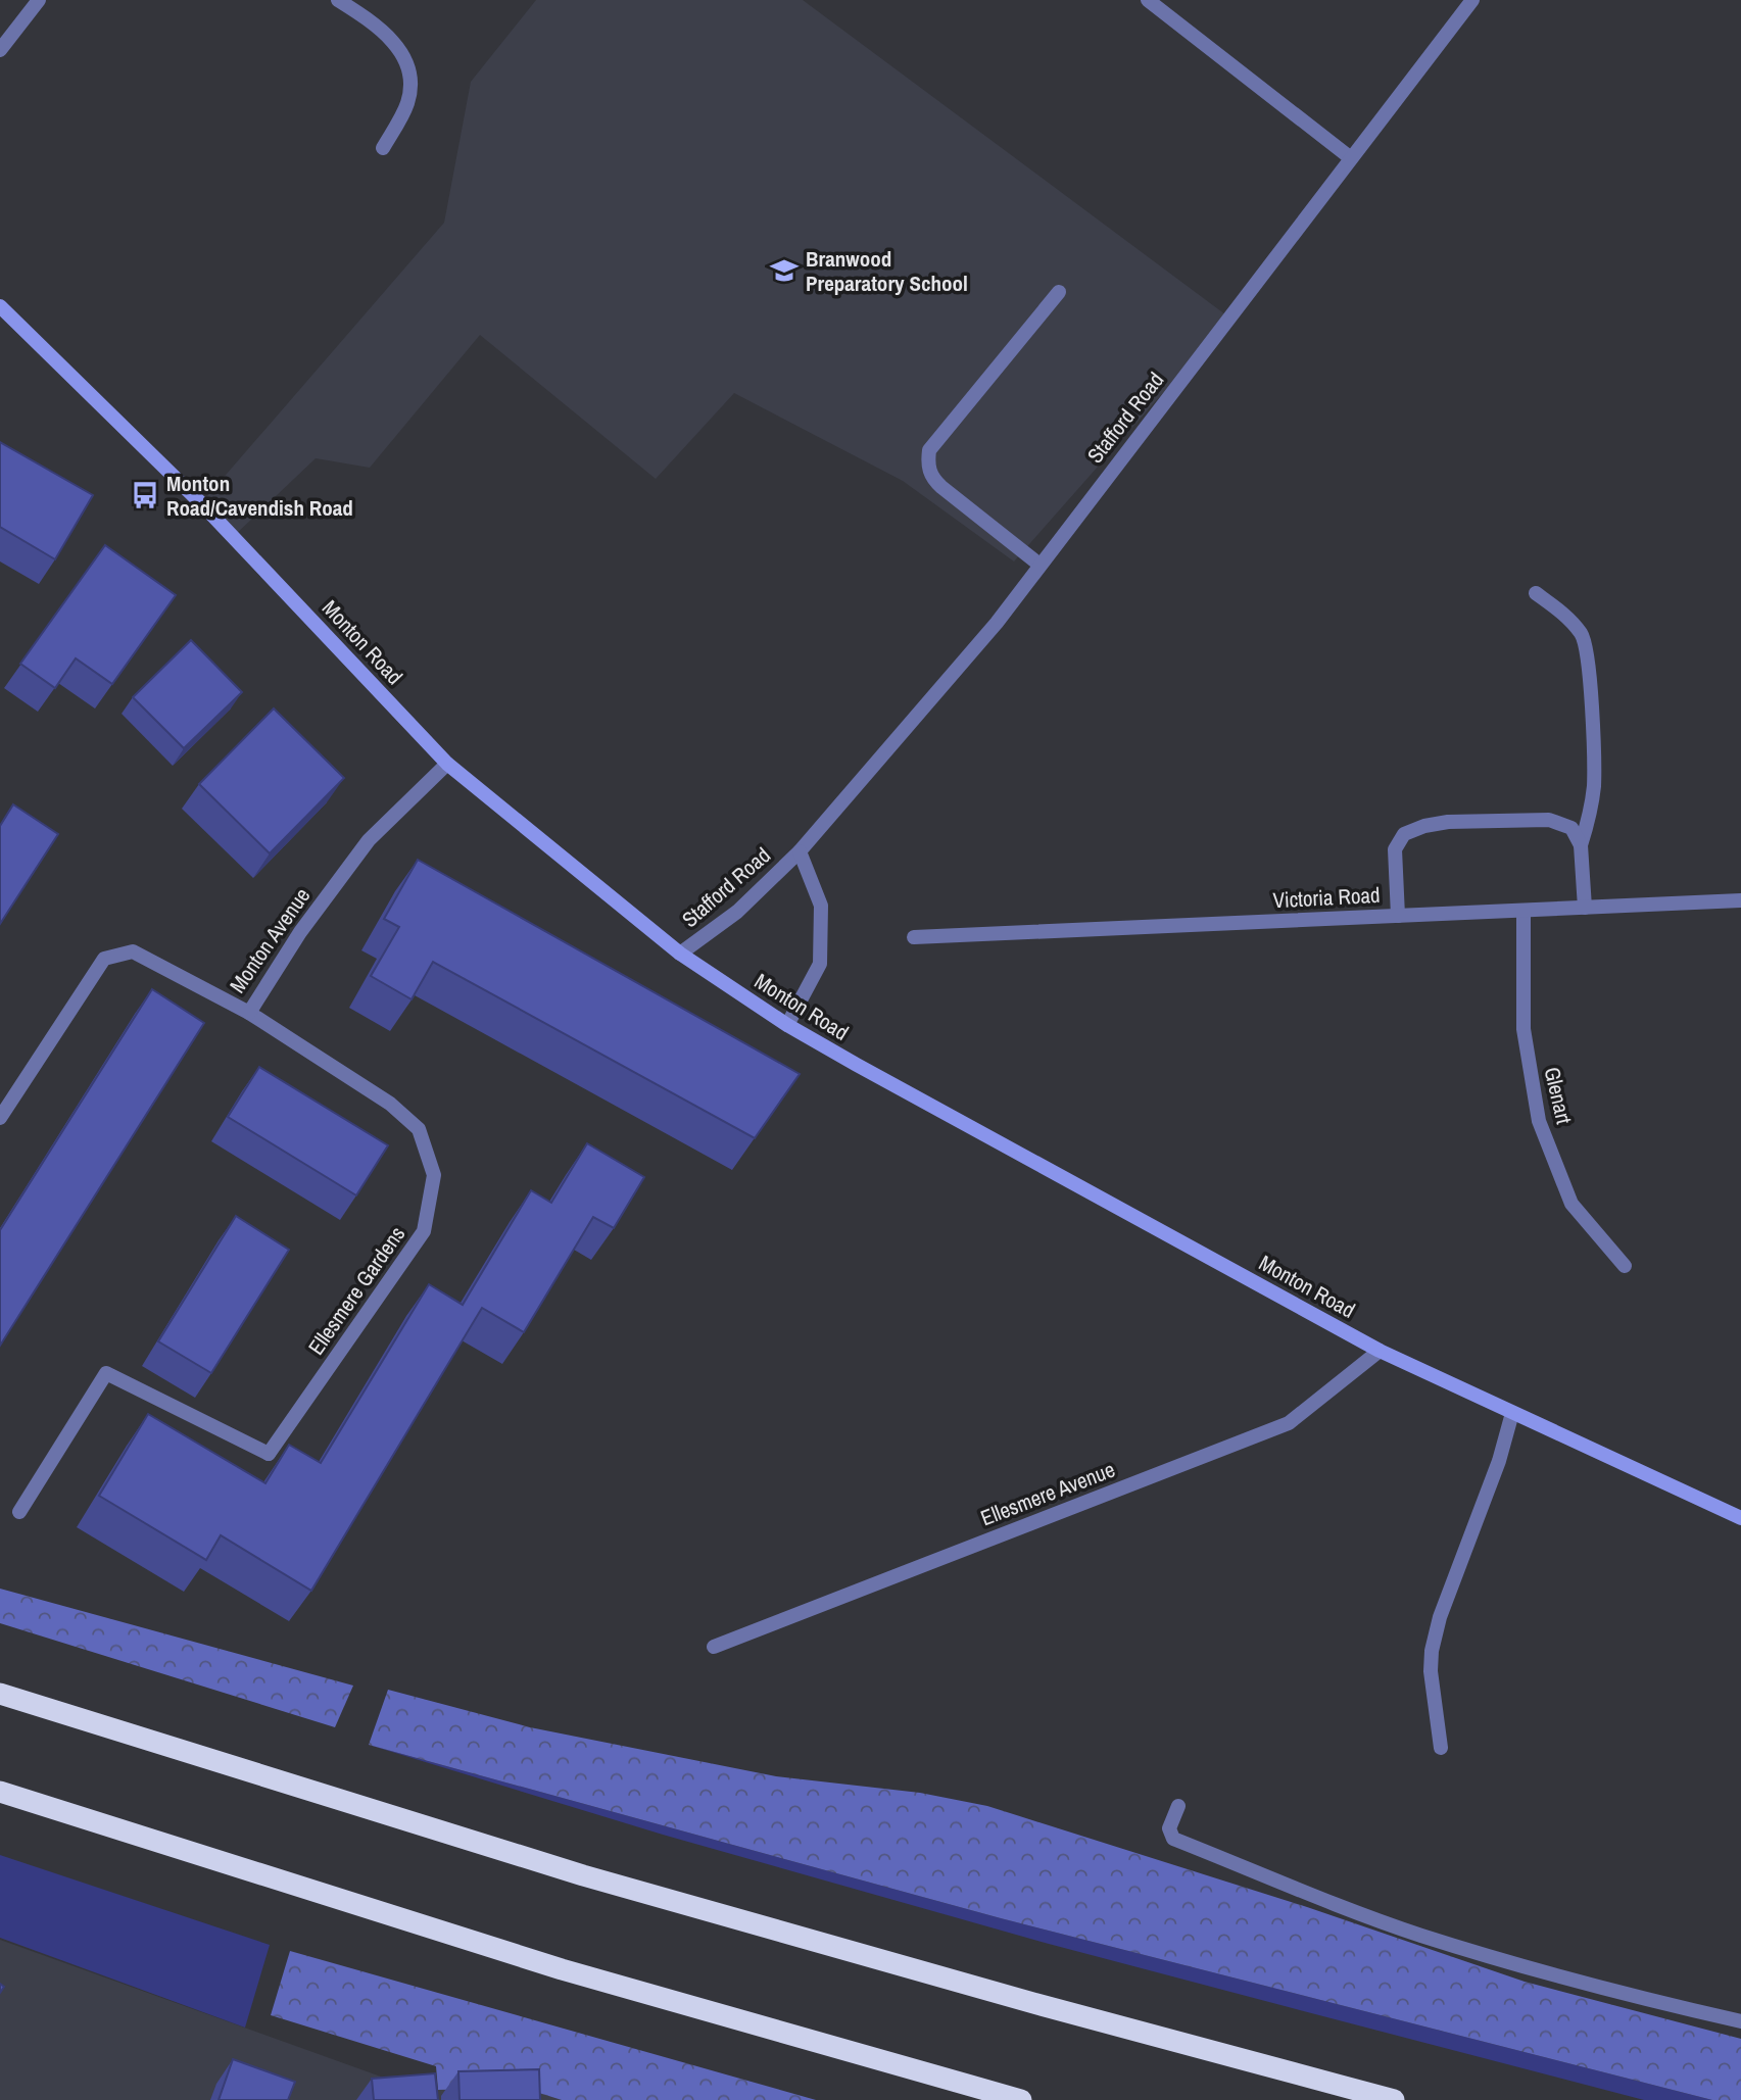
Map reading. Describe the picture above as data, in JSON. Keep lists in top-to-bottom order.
{
  "streets": {
    "main road": ["Monton Road"],
    "street": [
      "Stafford Road",
      "Victoria Road",
      "Monton Avenue",
      "Glenart",
      "Ellesmere Gardens",
      "Ellesmere Avenue"
    ]
  },
  "crossings": [
    ["Stafford Road", "Monton Road"],
    ["Monton Road", "Monton Avenue"],
    ["Monton Road", "Ellesmere Avenue"],
    ["Victoria Road", "Glenart"],
    ["Monton Avenue", "Ellesmere Gardens"]
  ],
  "places": {
    "school or university": ["Branwood Preparatory School"],
    "bus stop": ["Monton Road/Cavendish Road"]
  }
}
